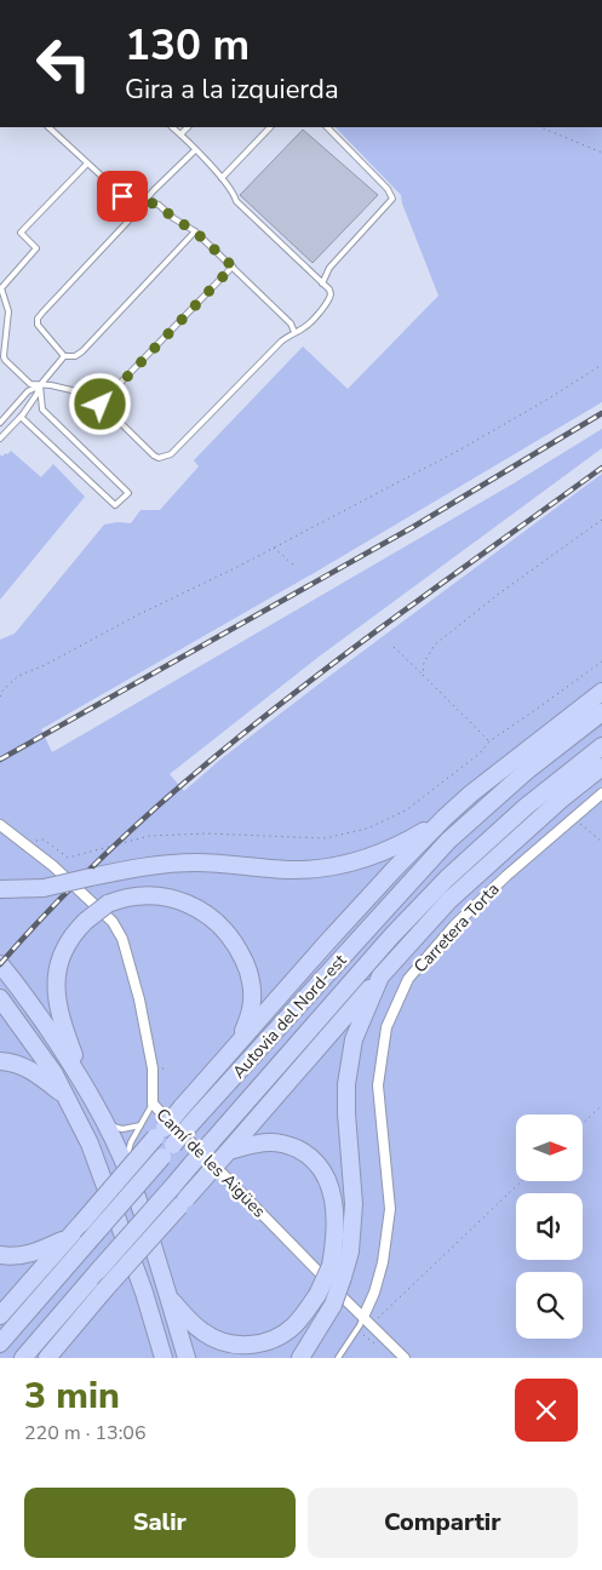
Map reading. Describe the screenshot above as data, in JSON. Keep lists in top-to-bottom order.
{
  "streets": {
    "highway": ["Autovia del Nord-est"],
    "street": ["Carretera Torta", "Camí de les Aigües"]
  },
  "crossings": [
    ["Carretera Torta", "Camí de les Aigües"]
  ],
  "north": "right",
  "page": {
    "turn": ["130 m", "Gira a la izquierda"],
    "heading": ["3 min", "220 m · 13:06"],
    "buttons": ["Salir", "Compartir"]
  }
}
